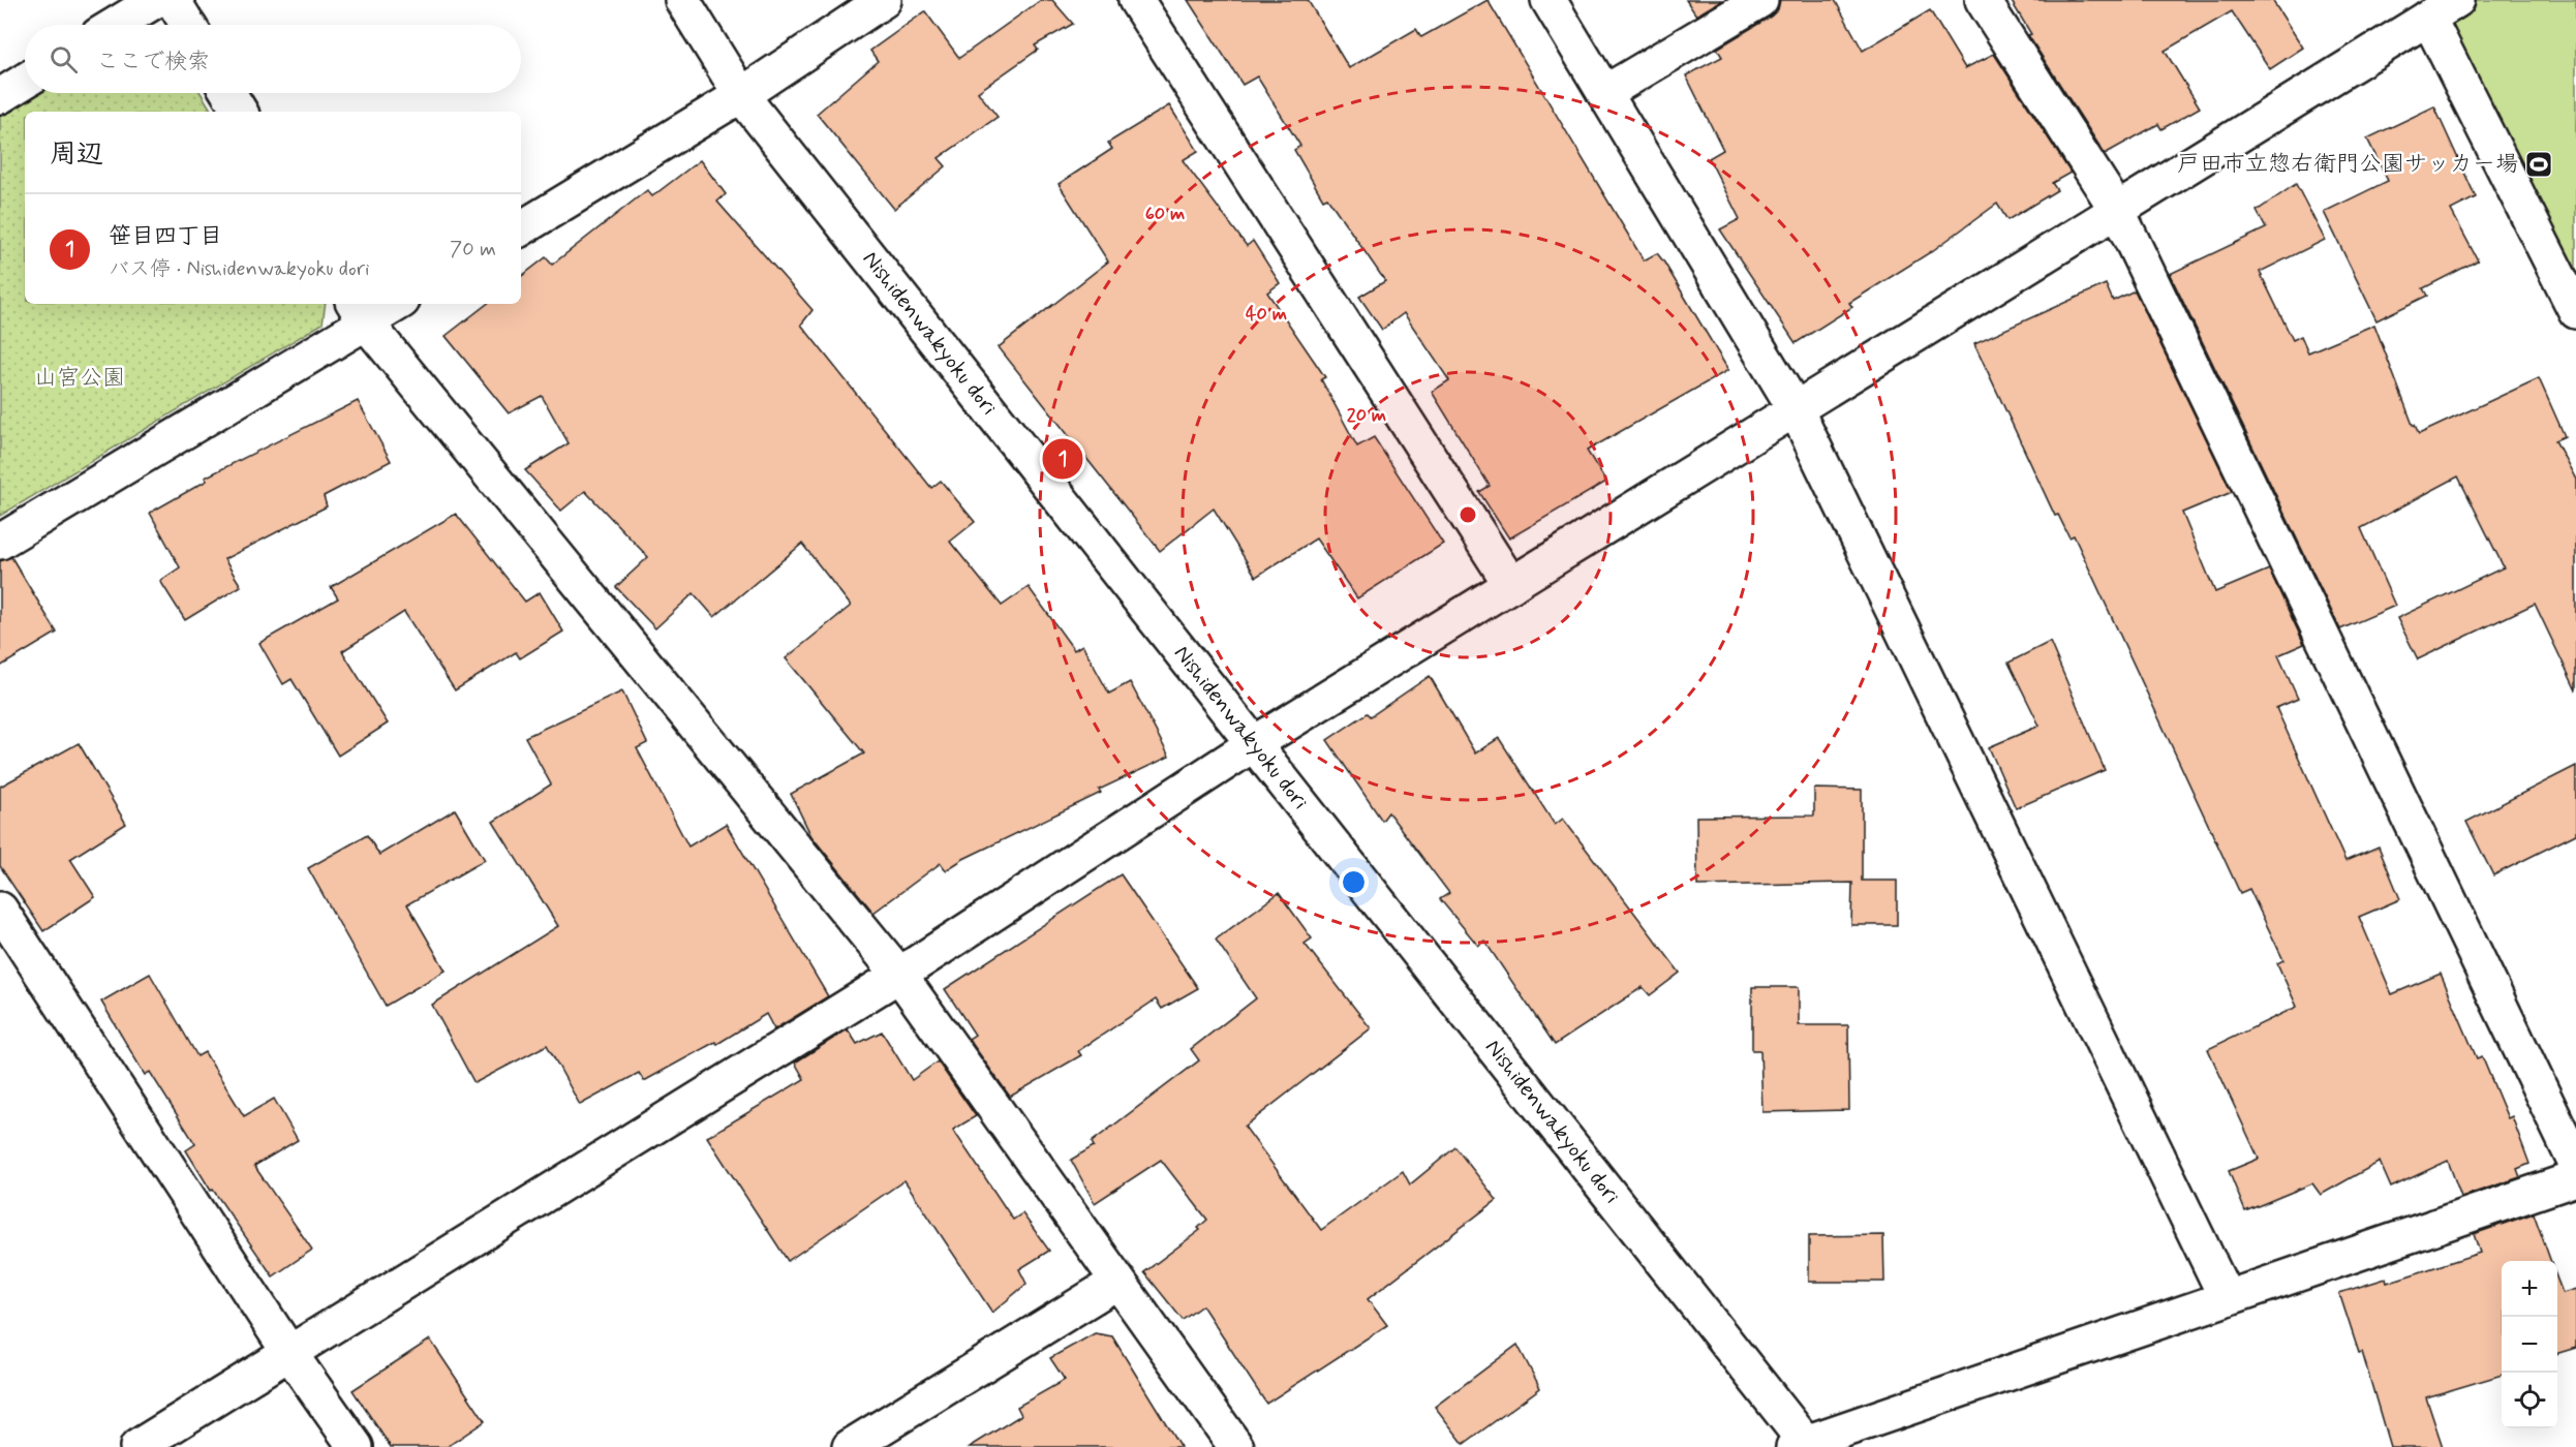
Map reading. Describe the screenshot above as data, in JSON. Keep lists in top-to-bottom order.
{
  "streets": {
    "street": ["Nishidenwakyoku dori"]
  },
  "parks": ["山宮公園"],
  "places": {
    "sports": ["戸田市立惣右衛門公園サッカー場"]
  },
  "page": {
    "search": "ここで検索",
    "heading": "周辺",
    "list": [
      {
        "mark": "1",
        "name": "笹目四丁目",
        "note": "バス停 · Nishidenwakyoku dori",
        "value": "70 m"
      }
    ],
    "pins": "1",
    "map_buttons": ["+", "−"]
  },
  "rings": ["60 m", "40 m", "20 m"]
}
